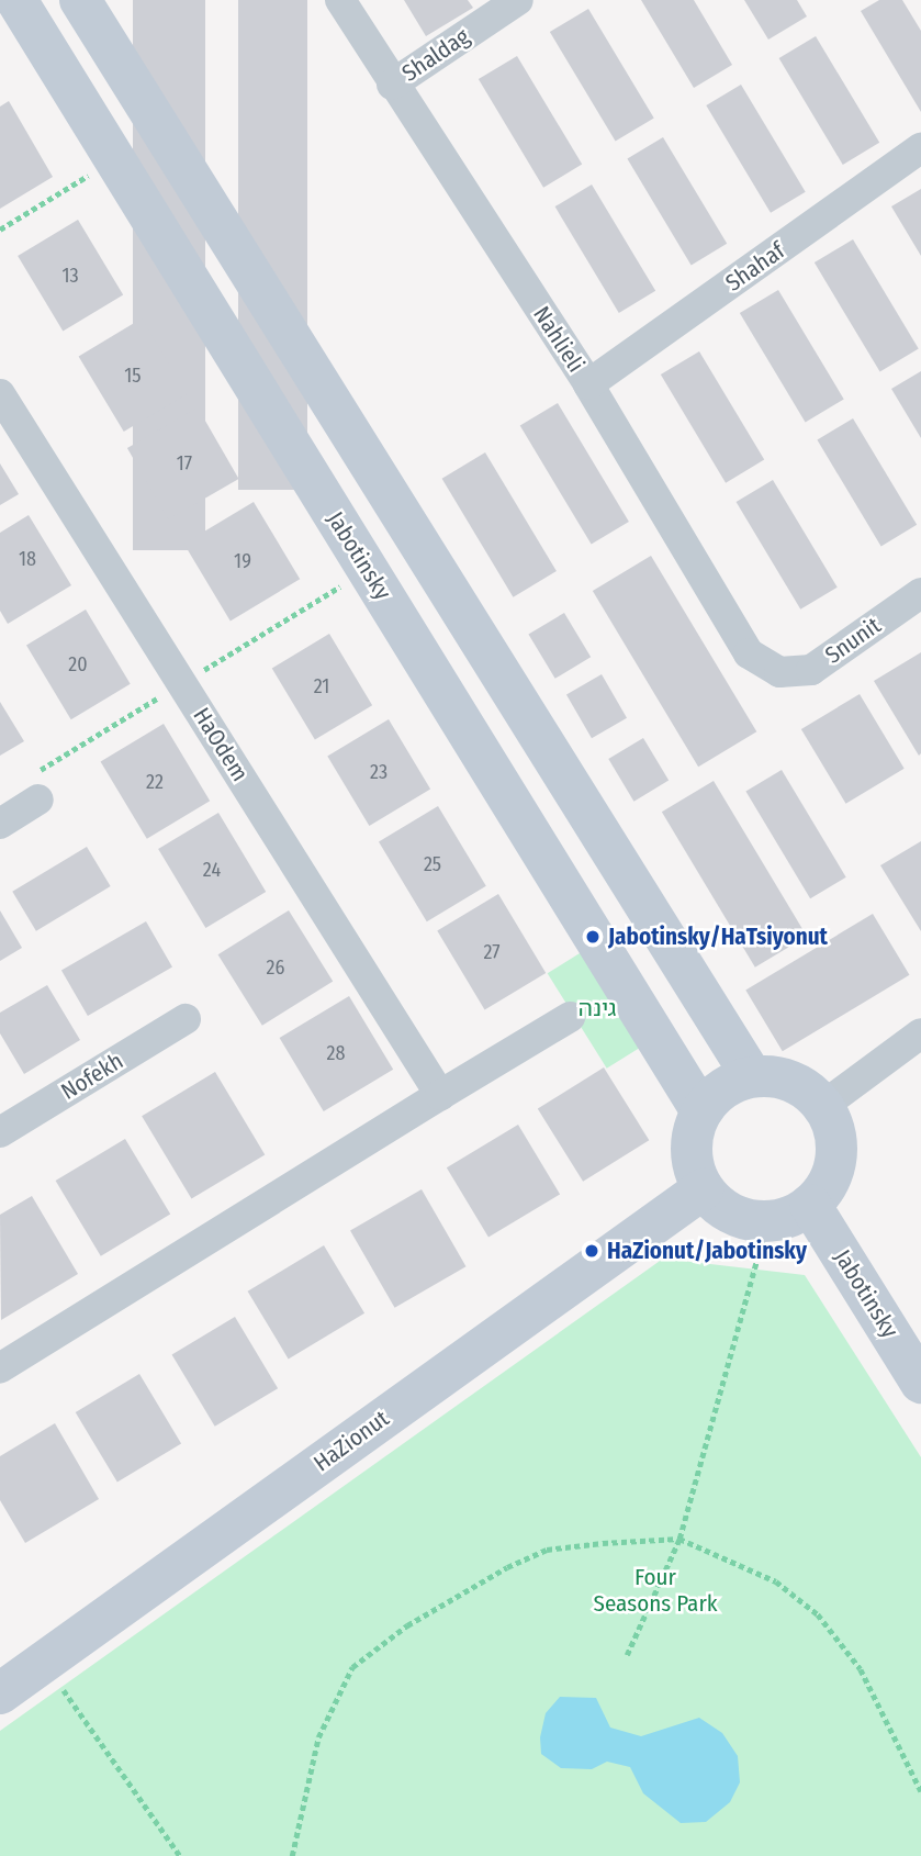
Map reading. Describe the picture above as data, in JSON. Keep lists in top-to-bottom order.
{
  "streets": {
    "street": [
      "Shaldag",
      "Shahaf",
      "Nahlieli",
      "Jabotinsky",
      "Snunit",
      "HaOdem",
      "Nofekh",
      "HaZionut"
    ]
  },
  "crossings": [
    ["Shaldag", "Nahlieli"],
    ["Shahaf", "Nahlieli"],
    ["Nahlieli", "Snunit"],
    ["Jabotinsky", "HaZionut"]
  ],
  "parks": ["גינה", "Four Seasons Park"],
  "places": ["Jabotinsky/HaTsiyonut", "HaZionut/Jabotinsky"],
  "house_numbers": [
    "13",
    "15",
    "17",
    "18",
    "19",
    "20",
    "21",
    "23",
    "22",
    "25",
    "24",
    "27",
    "26",
    "28"
  ]
}
